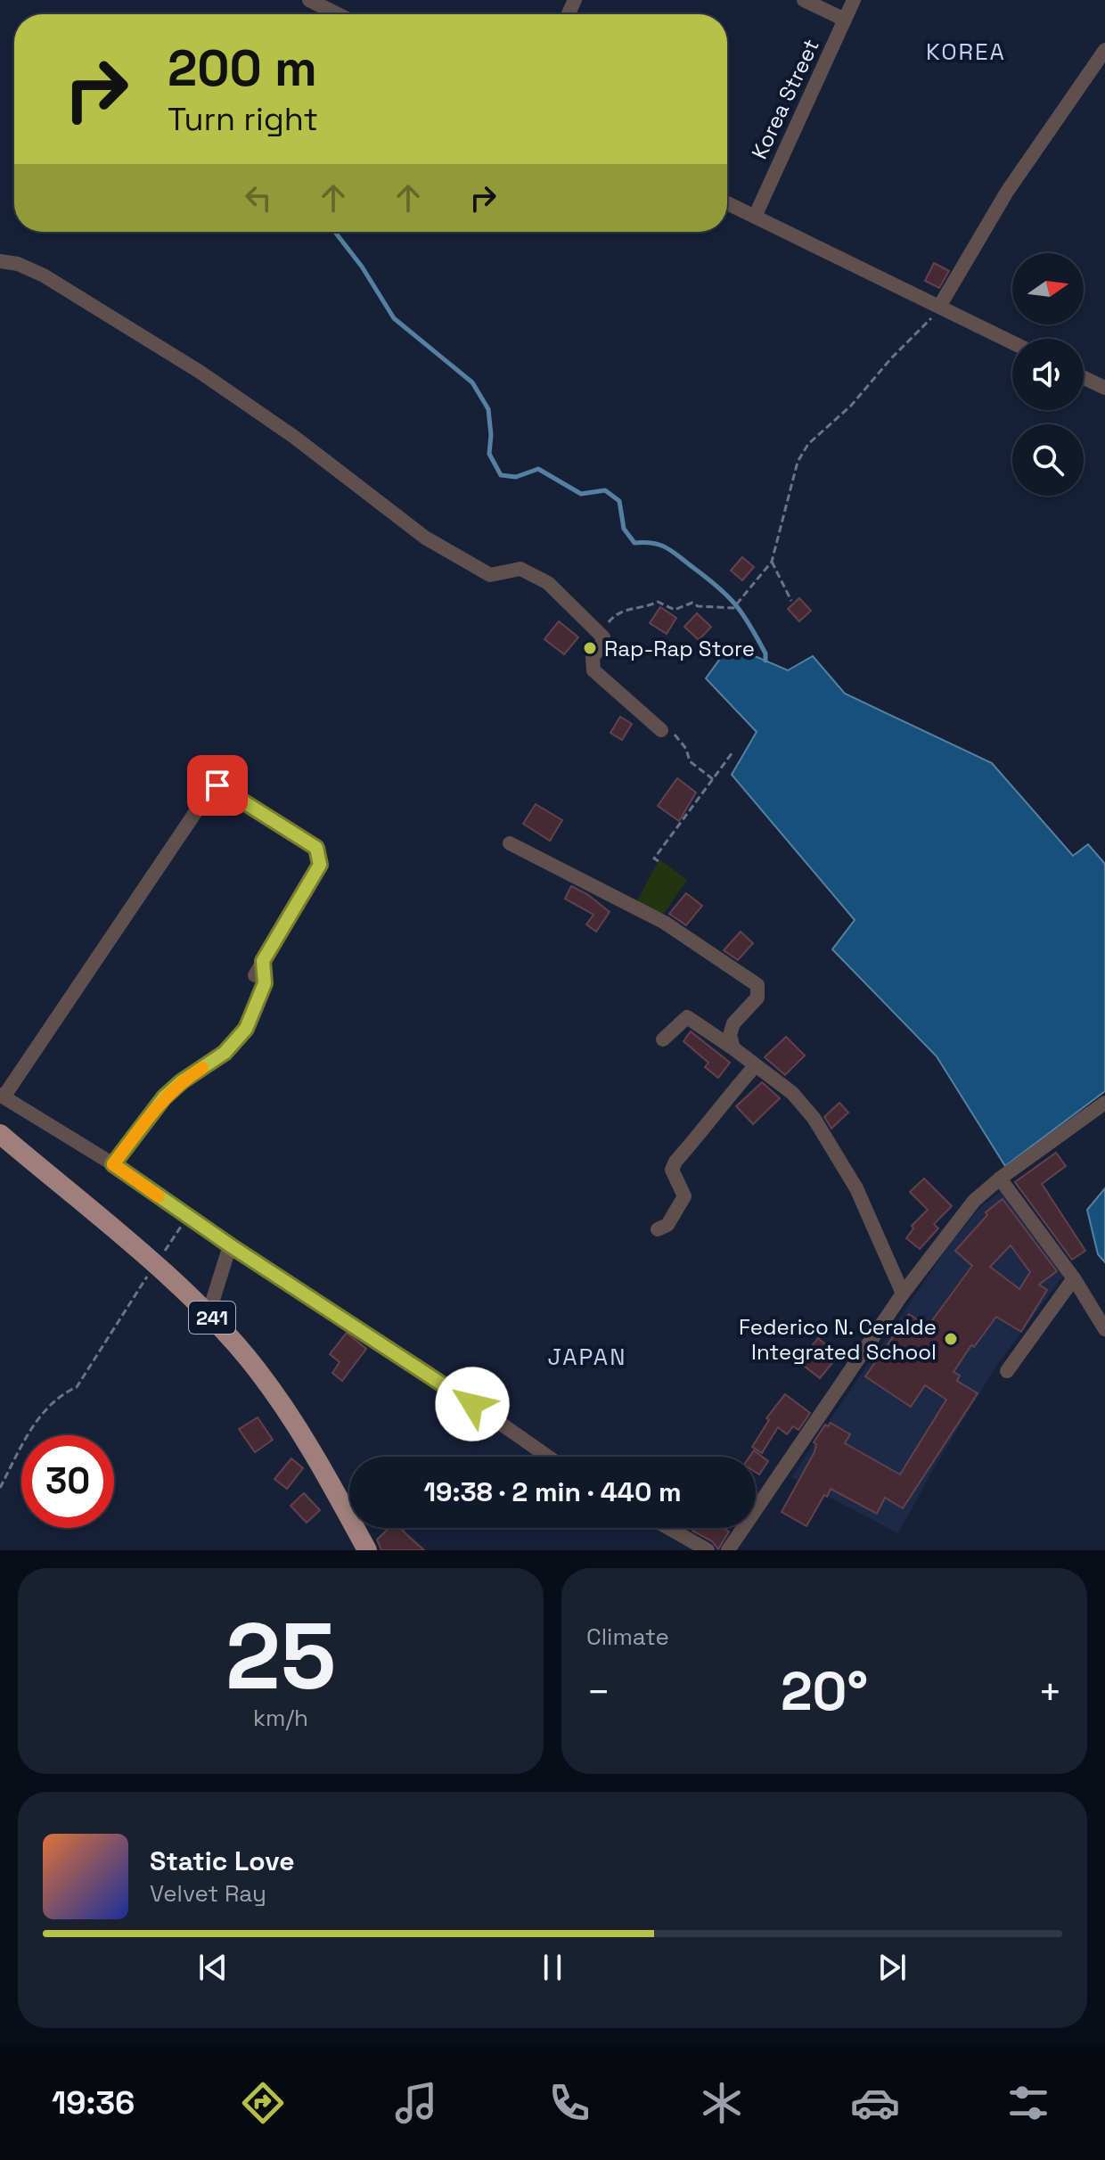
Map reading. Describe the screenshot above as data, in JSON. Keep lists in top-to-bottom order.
{
  "streets": {
    "main road": ["241"],
    "street": ["Korea Street"]
  },
  "districts": ["KOREA", "JAPAN"],
  "places": ["Rap-Rap Store", "Federico N. Ceralde Integrated School"],
  "north": "right",
  "page": {
    "turn": ["200 m", "Turn right"],
    "limit": "30",
    "trip": "19:38 · 2 min · 440 m",
    "tile": [
      ["25", "km/h"],
      "Climate"
    ],
    "heat": ["−", "20°", "+"],
    "song": ["Static Love", "Velvet Ray"],
    "tabs": "19:36"
  }
}
